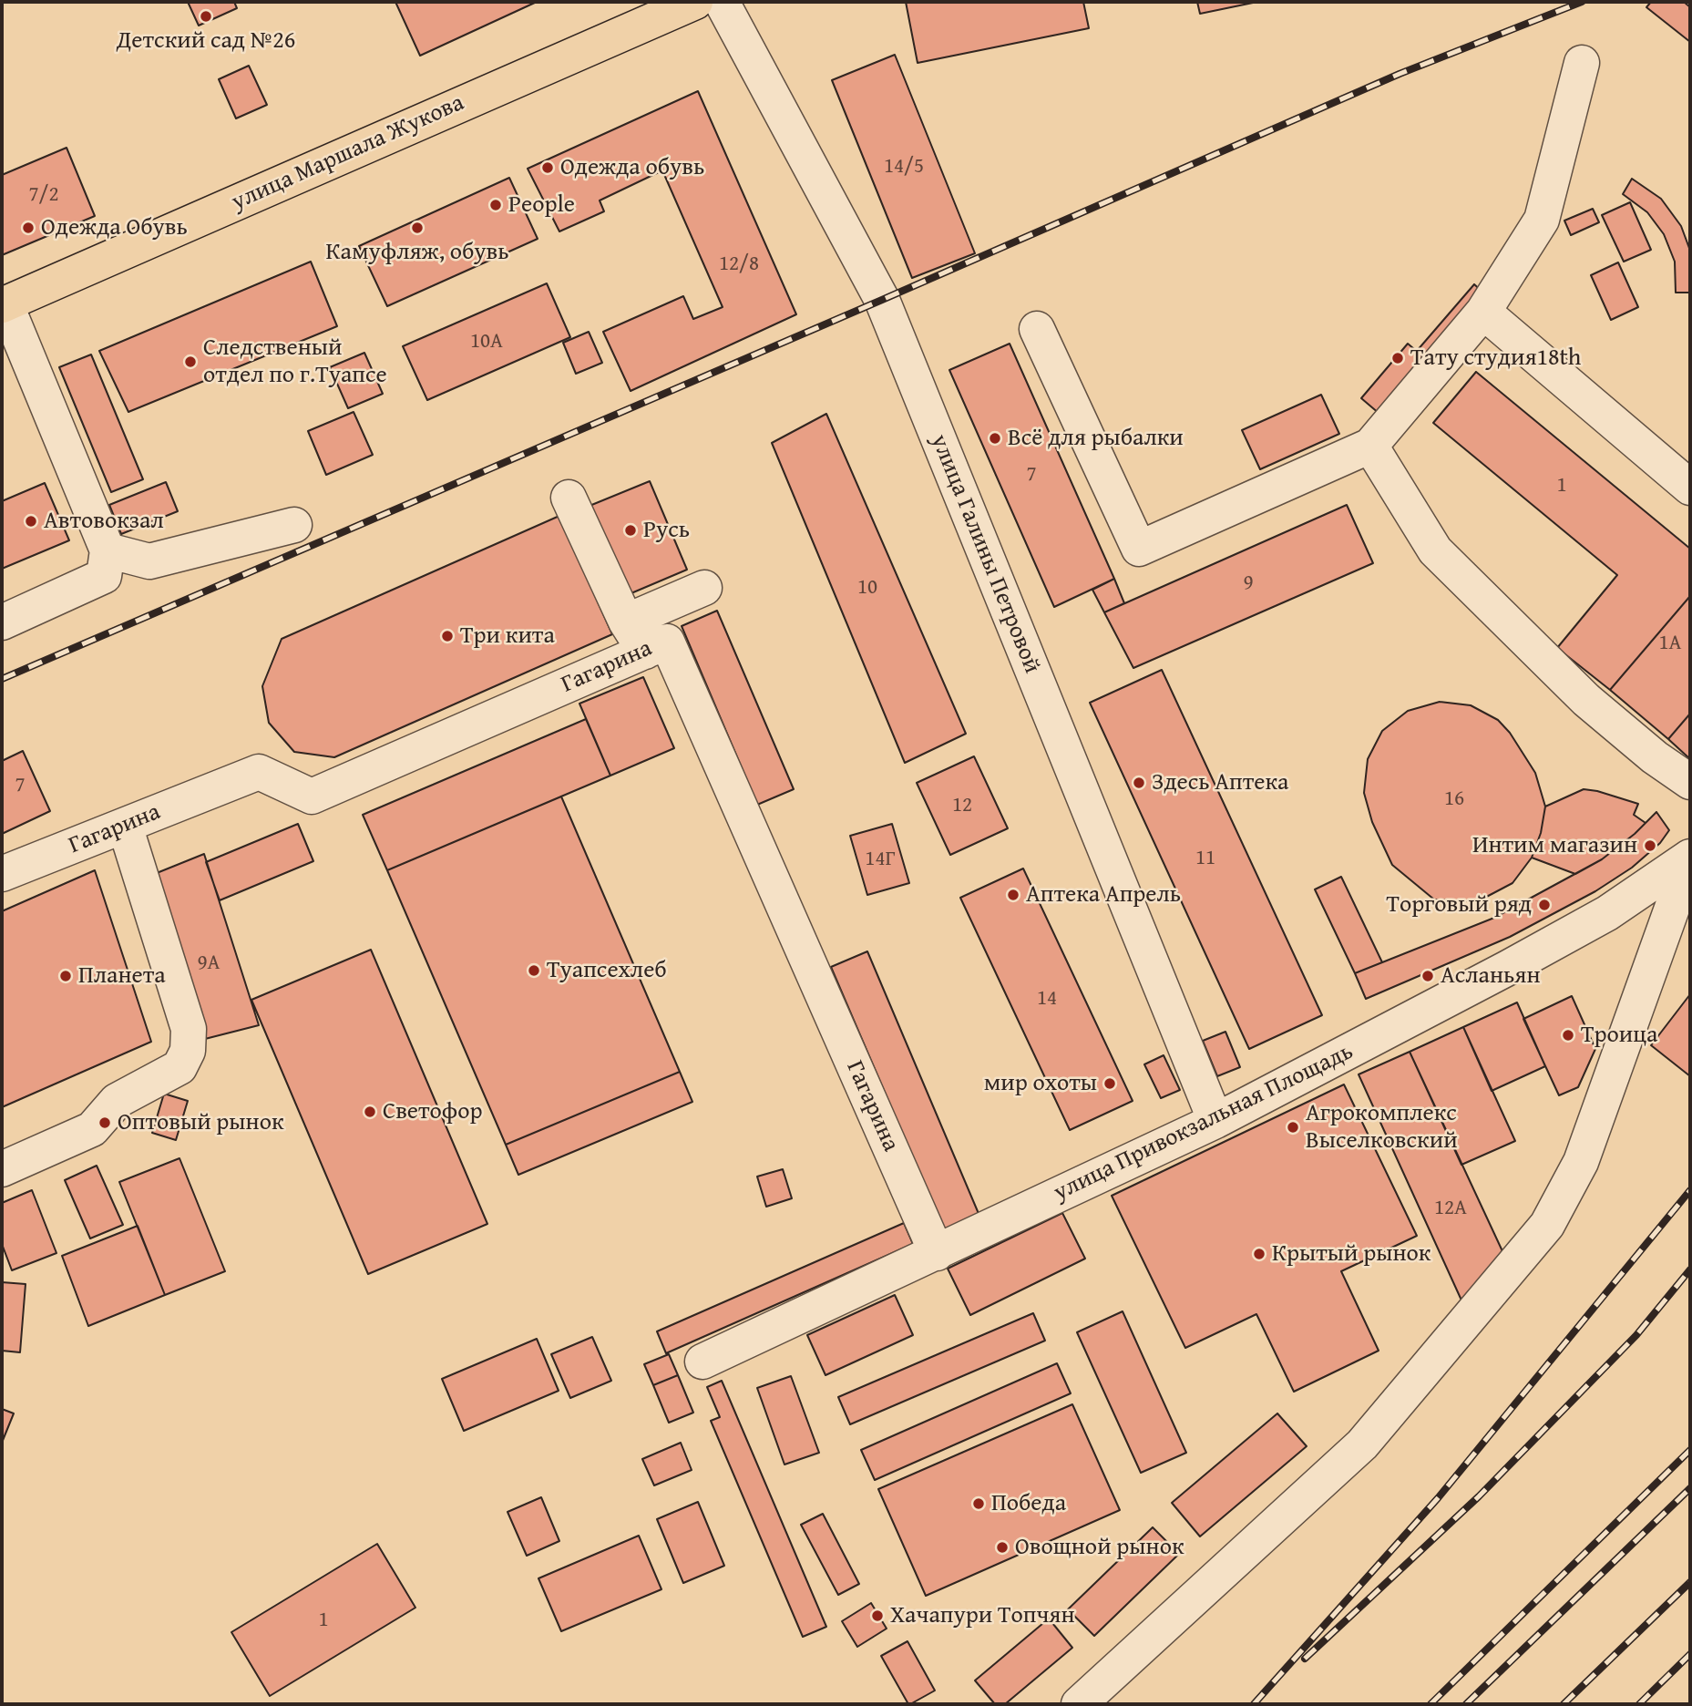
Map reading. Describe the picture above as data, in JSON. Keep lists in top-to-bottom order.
{
  "streets": {
    "main road": ["улица Маршала Жукова"],
    "street": ["улица Галины Петровой", "Гагарина", "улица Привокзальная Площадь"]
  },
  "crossings": [
    ["улица Галины Петровой", "улица Привокзальная Площадь"],
    ["Гагарина", "улица Привокзальная Площадь"]
  ],
  "places": [
    "Детский сад №26",
    "Одежда обувь",
    "People",
    "Одежда Обувь",
    "Камуфляж, обувь",
    "Тату студия18th",
    "Следственый отдел по г.Туапсе",
    "Всё для рыбалки",
    "Автовокзал",
    "Русь",
    "Три кита",
    "Здесь Аптека",
    "Интим магазин",
    "Аптека Апрель",
    "Торговый ряд",
    "Туапсехлеб",
    "Планета",
    "Асланьян",
    "Троица",
    "мир охоты",
    "Светофор",
    "Оптовый рынок",
    "Агрокомплекс Выселковский",
    "Крытый рынок",
    "Победа",
    "Овощной рынок",
    "Хачапури Топчян"
  ],
  "house_numbers": [
    "14/5",
    "7/2",
    "12/8",
    "10А",
    "7",
    "1",
    "9",
    "10",
    "1А",
    "7",
    "16",
    "12",
    "11",
    "14Г",
    "9А",
    "14",
    "12А",
    "1"
  ]
}
